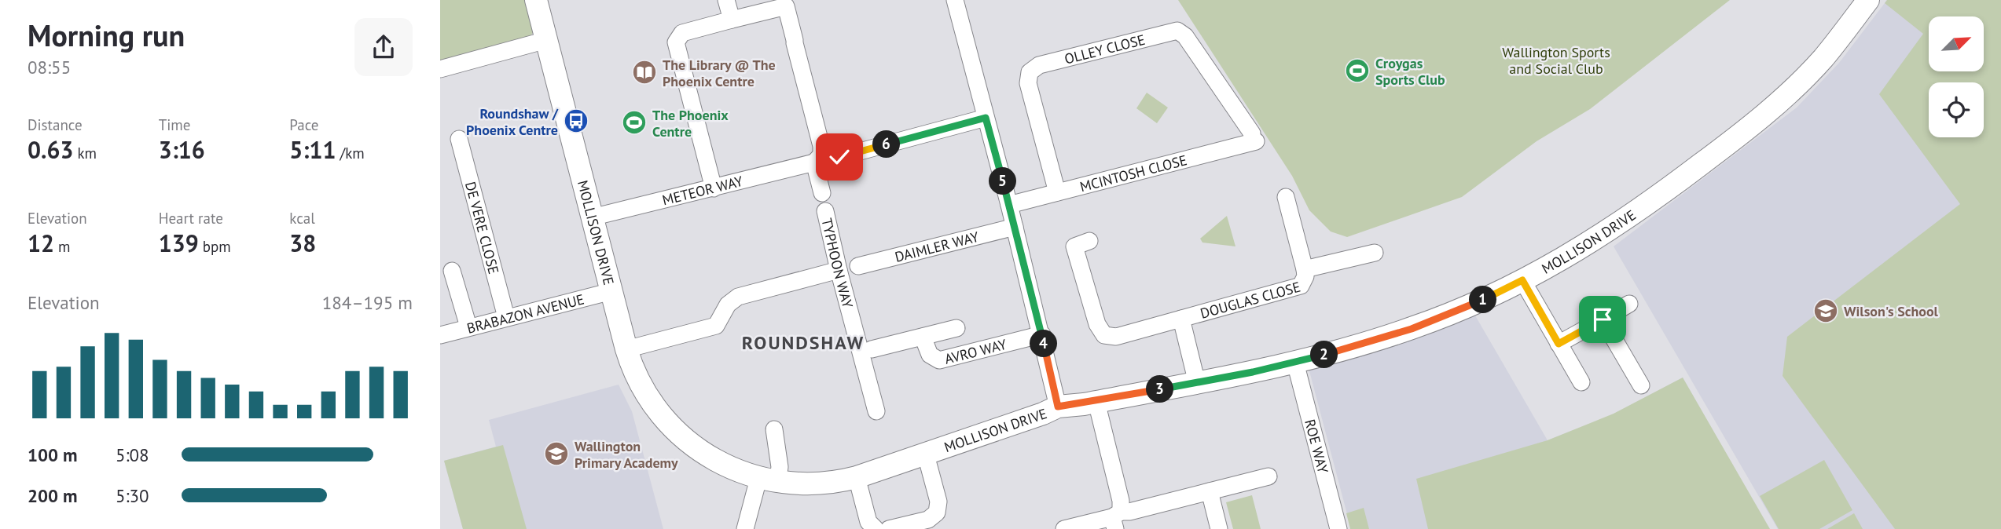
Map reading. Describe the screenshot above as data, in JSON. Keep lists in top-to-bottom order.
{
  "streets": {
    "main road": ["MOLLISON DRIVE"],
    "street": [
      "OLLEY CLOSE",
      "MCINTOSH CLOSE",
      "METEOR WAY",
      "DE VERE CLOSE",
      "DAIMLER WAY",
      "TYPHOON WAY",
      "DOUGLAS CLOSE",
      "BRABAZON AVENUE",
      "AVRO WAY",
      "ROE WAY"
    ]
  },
  "crossings": [
    ["OLLEY CLOSE", "MCINTOSH CLOSE"],
    ["METEOR WAY", "MOLLISON DRIVE"],
    ["DE VERE CLOSE", "BRABAZON AVENUE"],
    ["MOLLISON DRIVE", "BRABAZON AVENUE"],
    ["MOLLISON DRIVE", "ROE WAY"]
  ],
  "districts": ["ROUNDSHAW"],
  "parks": ["Wallington Sports and Social Club"],
  "places": {
    "sports": ["Croygas Sports Club", "The Phoenix Centre"],
    "library": ["The Library @ The Phoenix Centre"],
    "bus stop": ["Roundshaw / Phoenix Centre"],
    "school or university": ["Wilson's School", "Wallington Primary Academy"]
  },
  "north": "top right",
  "page": {
    "heading": ["Morning run", "08:55"],
    "stats": [
      ["Distance", "0.63 km"],
      ["Time", "3:16"],
      ["Pace", "5:11 /km"],
      ["Elevation", "12 m"],
      ["Heart rate", "139 bpm"],
      ["kcal", "38"]
    ],
    "pins": [
      "6",
      "5",
      "1",
      "4",
      "2",
      "3"
    ],
    "chart": ["Elevation", "184–195 m"],
    "list": [
      {
        "name": "100 m",
        "note": "5:08"
      },
      {
        "name": "200 m",
        "note": "5:30"
      }
    ]
  }
}
